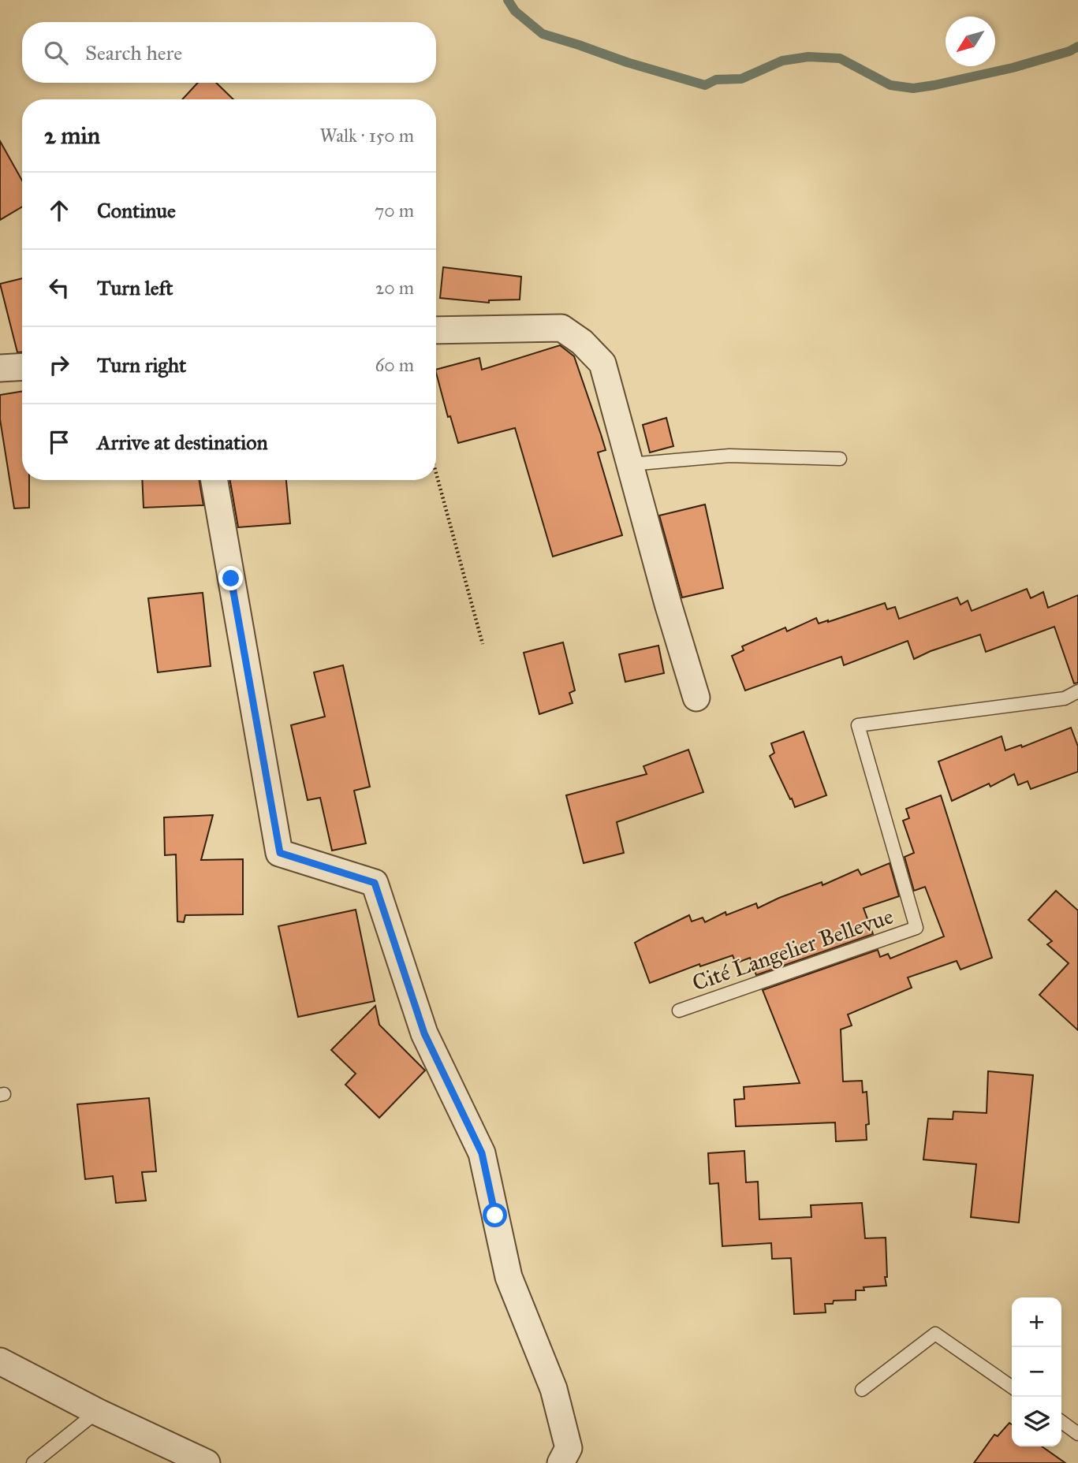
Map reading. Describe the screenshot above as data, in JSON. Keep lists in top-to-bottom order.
{
  "streets": {
    "lane": ["Cité Langelier Bellevue"]
  },
  "north": "bottom left",
  "page": {
    "search": "Search here",
    "heading": ["2 min", "Walk · 150 m"],
    "list": [
      ["Continue", "70 m"],
      ["Turn left", "20 m"],
      ["Turn right", "60 m"],
      "Arrive at destination"
    ],
    "map_buttons": ["+", "−"]
  }
}
